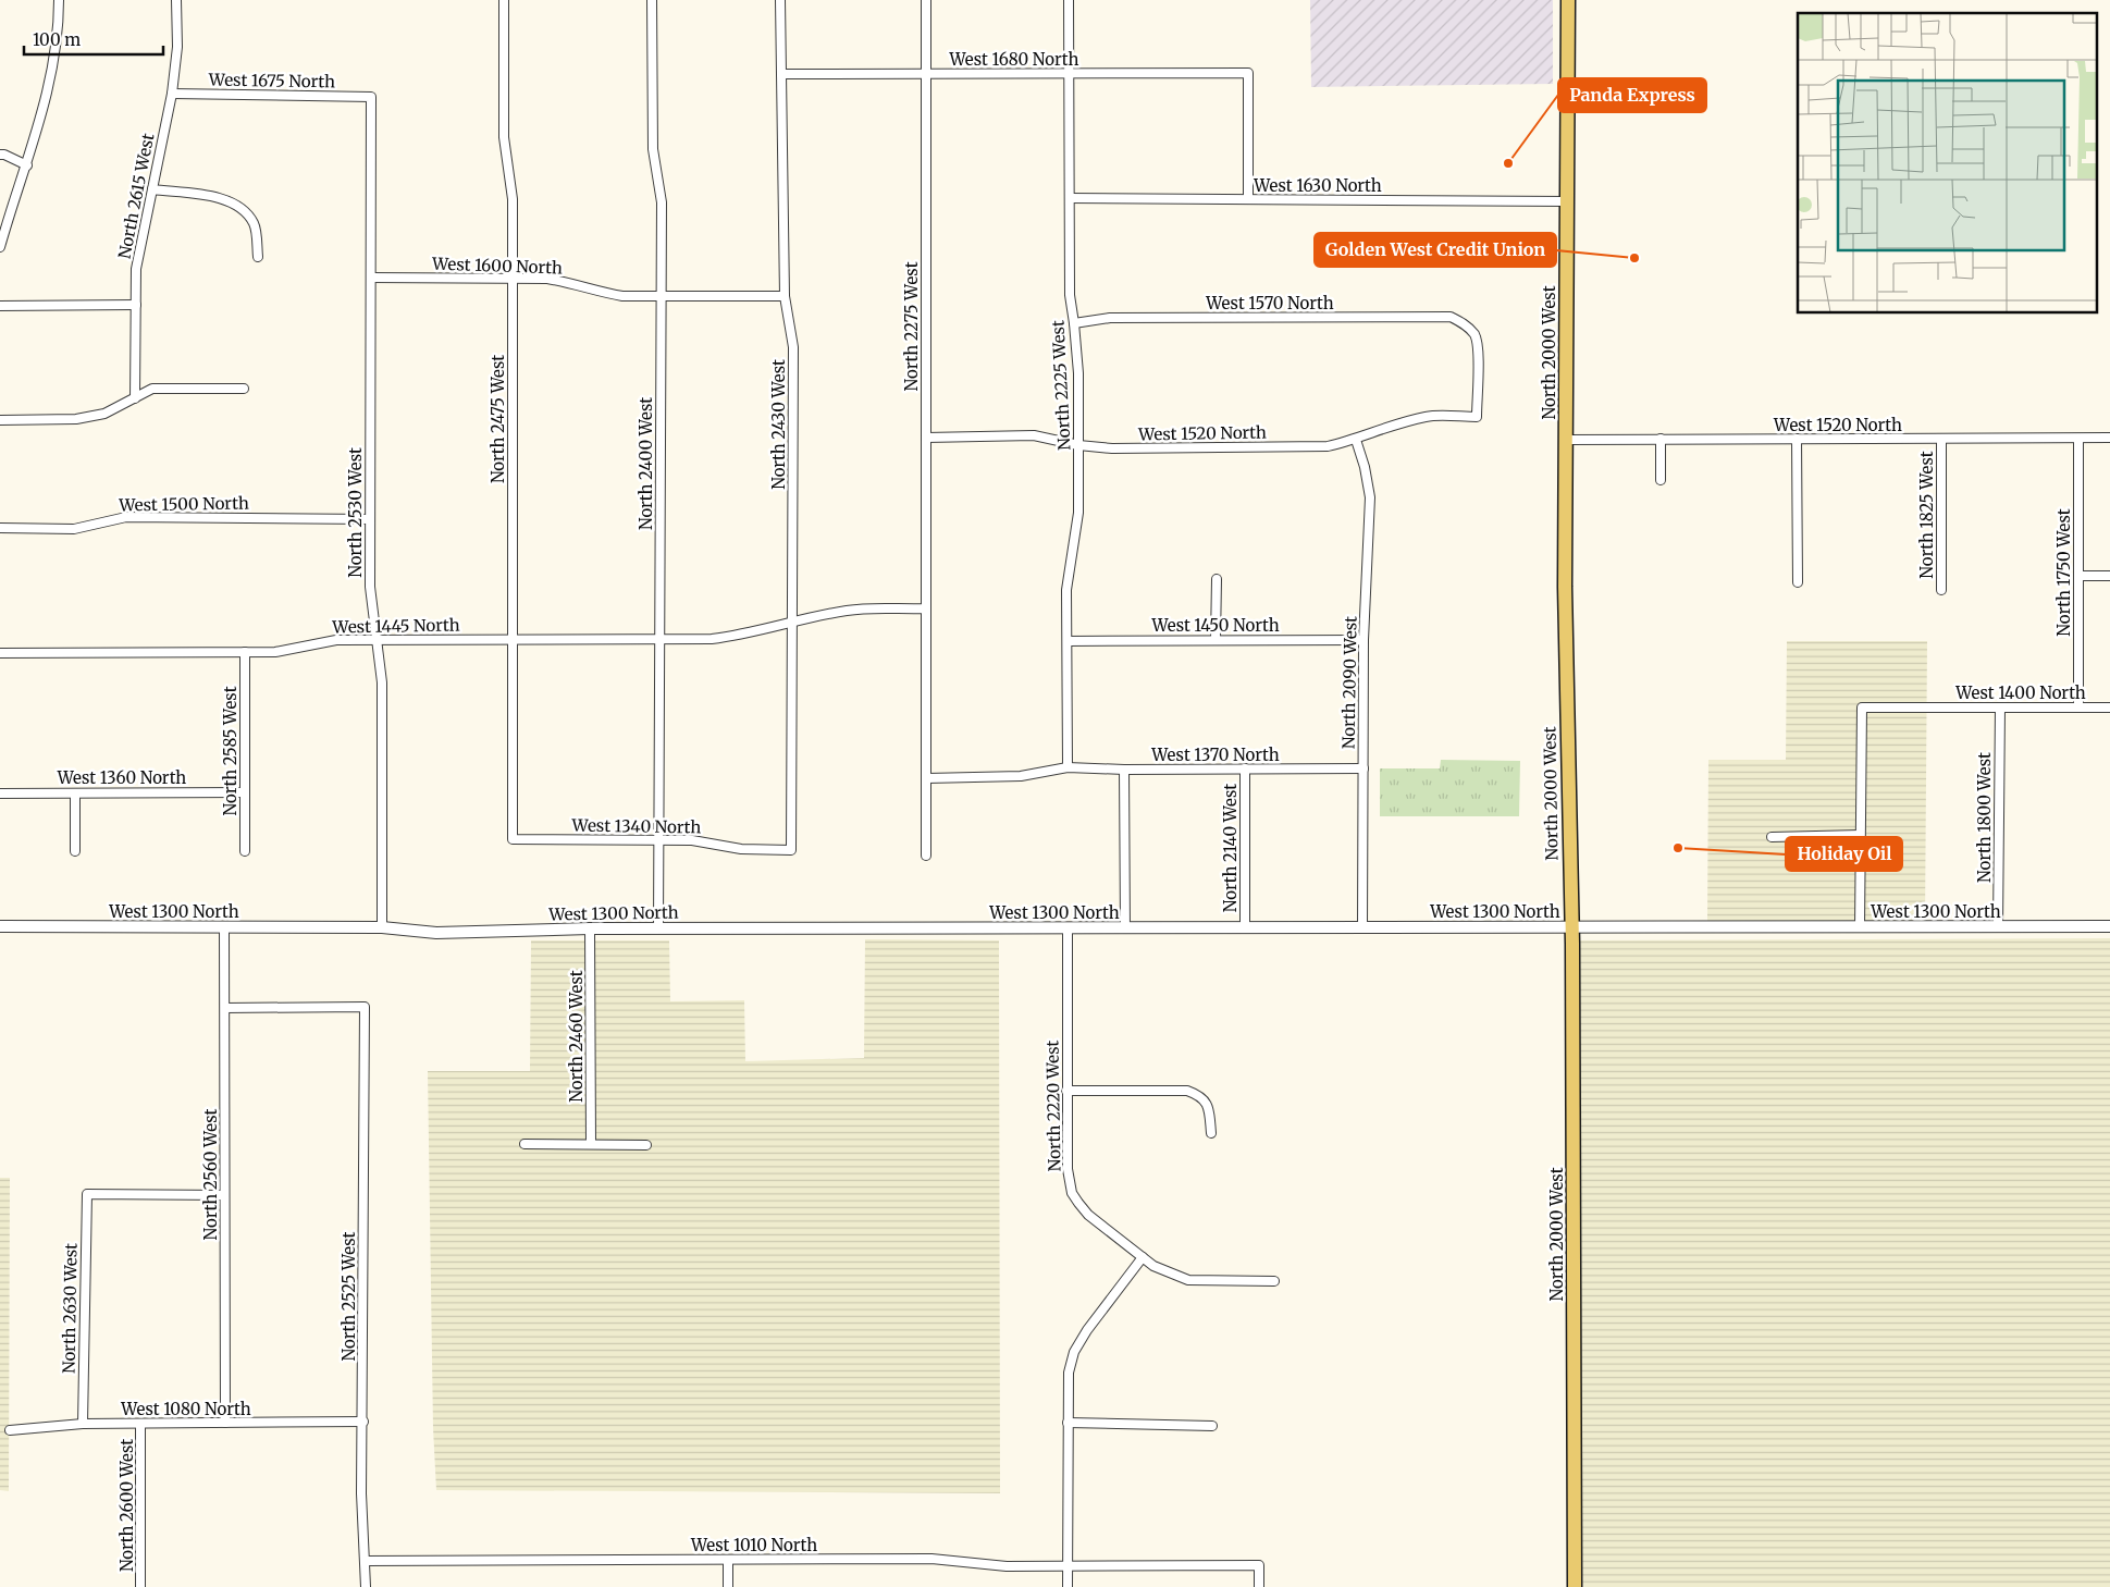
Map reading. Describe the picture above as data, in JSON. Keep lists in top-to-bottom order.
{
  "streets": {
    "main road": ["North 2000 West"],
    "street": [
      "West 1680 North",
      "West 1675 North",
      "West 1630 North",
      "North 2615 West",
      "West 1600 North",
      "West 1570 North",
      "North 2275 West",
      "North 2225 West",
      "North 2475 West",
      "North 2430 West",
      "West 1520 North",
      "North 2400 West",
      "West 1500 North",
      "North 2530 West",
      "North 1825 West",
      "North 1750 West",
      "West 1450 North",
      "West 1445 North",
      "North 2090 West",
      "West 1400 North",
      "North 2585 West",
      "West 1370 North",
      "West 1360 North",
      "North 1800 West",
      "West 1340 North",
      "North 2140 West",
      "West 1300 North",
      "North 2460 West",
      "North 2220 West",
      "North 2560 West",
      "North 2525 West",
      "North 2630 West",
      "West 1080 North",
      "North 2600 West",
      "West 1010 North"
    ]
  },
  "crossings": [
    ["West 1680 North", "West 1630 North"],
    ["West 1680 North", "North 2275 West"],
    ["West 1680 North", "North 2225 West"],
    ["West 1680 North", "North 2430 West"],
    ["West 1675 North", "North 2615 West"],
    ["West 1675 North", "North 2530 West"],
    ["West 1630 North", "North 2000 West"],
    ["West 1630 North", "North 2225 West"],
    ["West 1600 North", "North 2475 West"],
    ["West 1600 North", "North 2430 West"],
    ["West 1600 North", "North 2400 West"],
    ["West 1600 North", "North 2530 West"],
    ["West 1570 North", "North 2225 West"],
    ["West 1570 North", "West 1520 North"],
    ["North 2275 West", "West 1520 North"],
    ["North 2275 West", "West 1370 North"],
    ["North 2000 West", "West 1520 North"],
    ["North 2000 West", "West 1300 North"],
    ["North 2225 West", "West 1520 North"],
    ["North 2225 West", "West 1450 North"],
    ["North 2225 West", "West 1370 North"],
    ["North 2475 West", "West 1445 North"],
    ["North 2475 West", "West 1340 North"],
    ["North 2430 West", "West 1445 North"],
    ["North 2430 West", "West 1340 North"],
    ["West 1520 North", "North 1825 West"],
    ["West 1520 North", "North 1750 West"],
    ["West 1520 North", "North 2090 West"],
    ["North 2400 West", "West 1445 North"],
    ["North 2400 West", "West 1340 North"],
    ["North 2400 West", "West 1300 North"],
    ["West 1500 North", "North 2530 West"],
    ["North 2530 West", "West 1445 North"],
    ["North 2530 West", "West 1300 North"],
    ["North 1750 West", "West 1400 North"],
    ["West 1450 North", "North 2090 West"],
    ["West 1445 North", "North 2585 West"],
    ["North 2090 West", "West 1370 North"],
    ["North 2090 West", "West 1300 North"],
    ["West 1400 North", "North 1800 West"],
    ["North 2585 West", "West 1360 North"],
    ["West 1370 North", "North 2140 West"],
    ["North 1800 West", "West 1300 North"],
    ["North 2140 West", "West 1300 North"],
    ["West 1300 North", "North 2460 West"],
    ["West 1300 North", "North 2220 West"],
    ["West 1300 North", "North 2560 West"],
    ["North 2560 West", "North 2525 West"],
    ["North 2560 West", "North 2630 West"],
    ["North 2560 West", "West 1080 North"],
    ["North 2525 West", "West 1080 North"],
    ["North 2525 West", "West 1010 North"],
    ["North 2630 West", "West 1080 North"],
    ["West 1080 North", "North 2600 West"]
  ],
  "places": ["Panda Express", "Golden West Credit Union", "Holiday Oil"],
  "scale_bar": "100 m"
}
